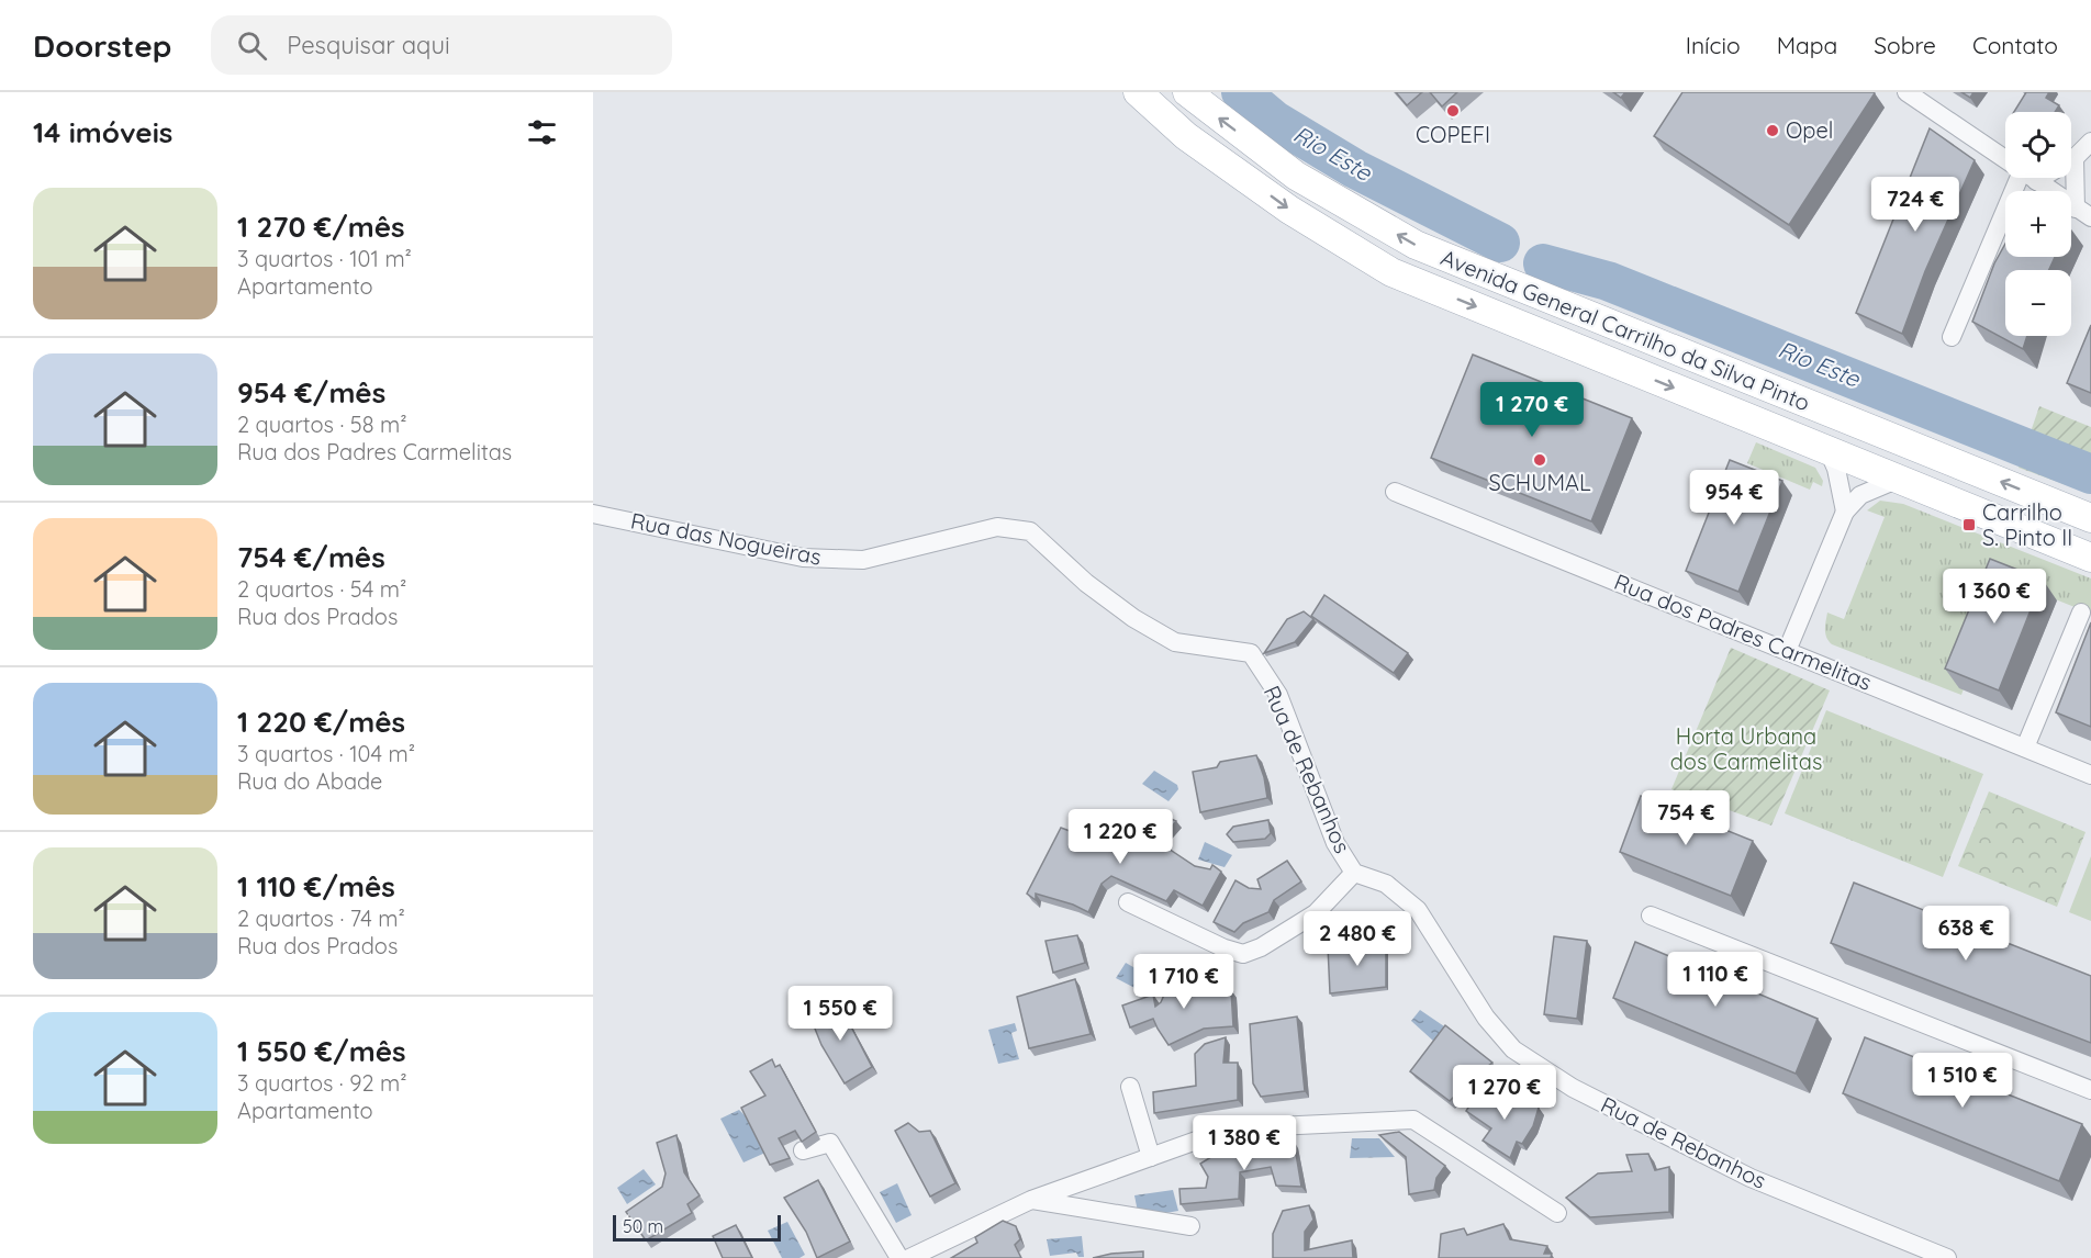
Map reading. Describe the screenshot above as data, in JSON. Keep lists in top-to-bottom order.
{
  "streets": {
    "main road": ["Avenida General Carrilho da Silva Pinto"],
    "street": ["Rua das Nogueiras", "Rua dos Padres Carmelitas", "Rua de Rebanhos"]
  },
  "crossings": [
    ["Rua das Nogueiras", "Rua de Rebanhos"]
  ],
  "water": ["Rio Este"],
  "parks": ["Horta Urbana dos Carmelitas"],
  "places": {
    "other": ["COPEFI", "Opel", "SCHUMAL"],
    "transit": ["Carrilho S. Pinto II"]
  },
  "scale_bar": "50 m",
  "page": {
    "header": "Doorstep",
    "search": "Pesquisar aqui",
    "nav": [
      "Início",
      "Mapa",
      "Sobre",
      "Contato"
    ],
    "heading": "14 imóveis",
    "map_buttons": ["+", "−"],
    "list": [
      {
        "name": "1 270 €/mês",
        "note": "3 quartos · 101 m² · Apartamento"
      },
      {
        "name": "954 €/mês",
        "note": "2 quartos · 58 m² · Rua dos Padres Carmelitas"
      },
      {
        "name": "754 €/mês",
        "note": "2 quartos · 54 m² · Rua dos Prados"
      },
      {
        "name": "1 220 €/mês",
        "note": "3 quartos · 104 m² · Rua do Abade"
      },
      {
        "name": "1 110 €/mês",
        "note": "2 quartos · 74 m² · Rua dos Prados"
      },
      {
        "name": "1 550 €/mês",
        "note": "3 quartos · 92 m² · Apartamento"
      }
    ],
    "price": [
      "724 €",
      "1 270 €",
      "954 €",
      "1 360 €",
      "754 €",
      "1 220 €",
      "638 €",
      "2 480 €",
      "1 110 €",
      "1 710 €",
      "1 550 €",
      "1 510 €",
      "1 270 €",
      "1 380 €"
    ],
    "scale": "50 m"
  }
}
